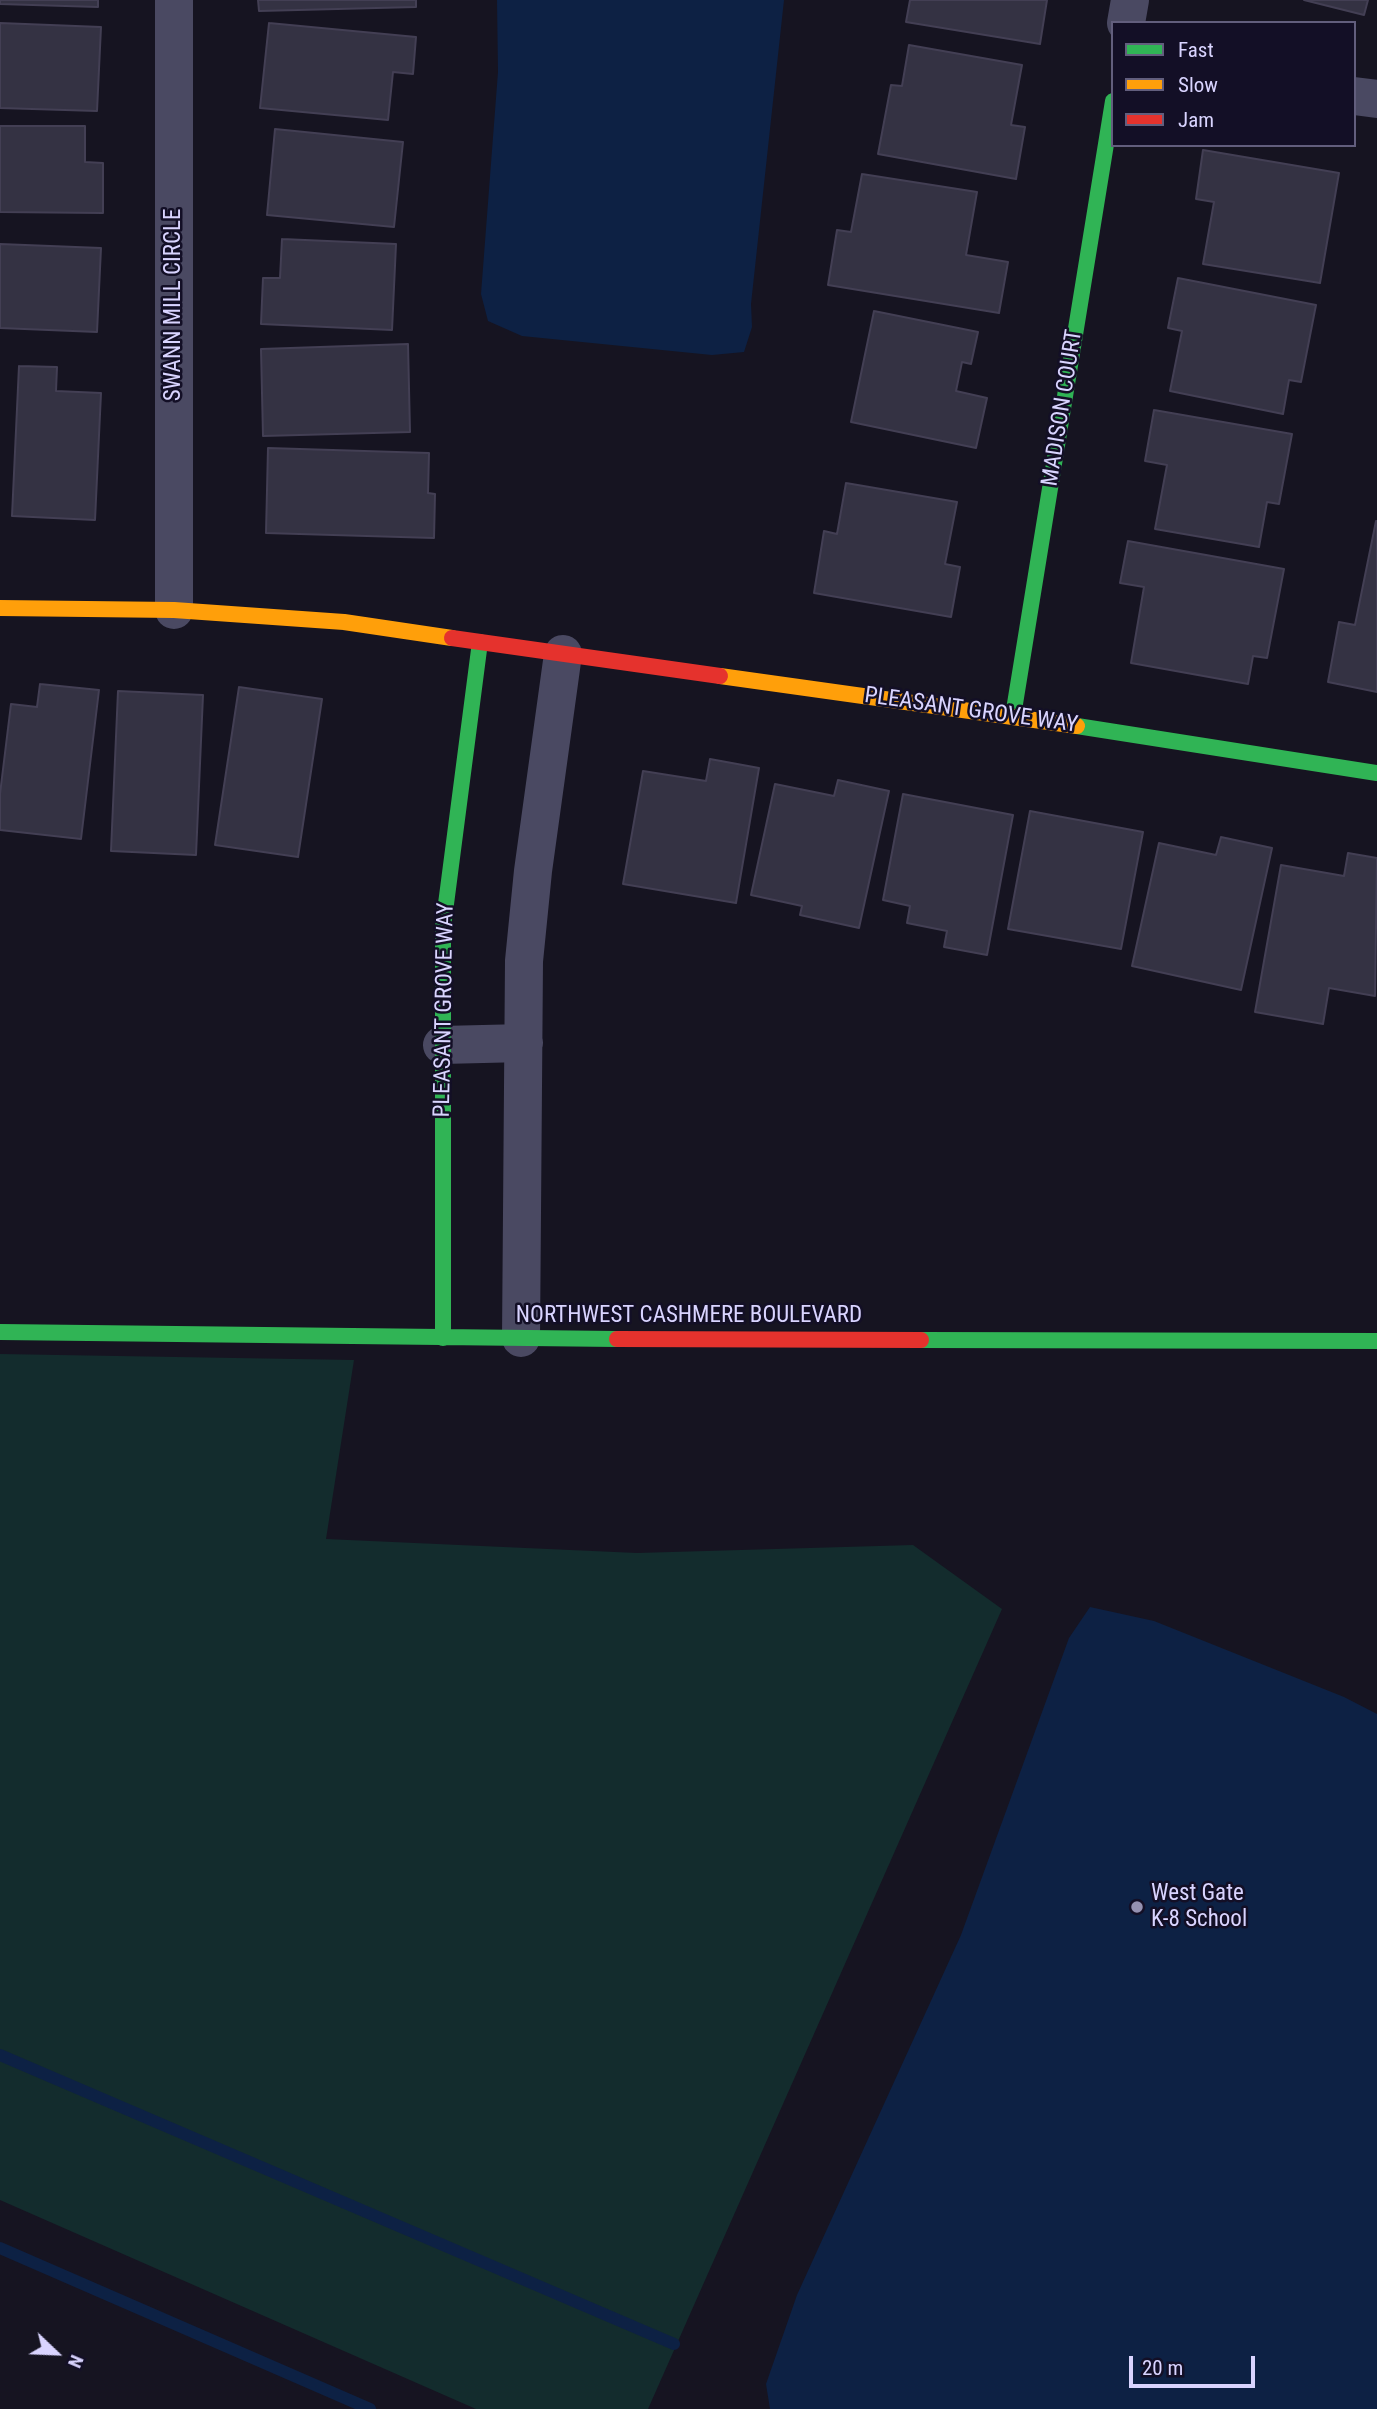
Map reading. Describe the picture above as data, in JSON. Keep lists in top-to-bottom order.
{
  "streets": {
    "street": [
      "SWANN MILL CIRCLE",
      "MADISON COURT",
      "PLEASANT GROVE WAY",
      "NORTHWEST CASHMERE BOULEVARD"
    ]
  },
  "crossings": [
    ["SWANN MILL CIRCLE", "PLEASANT GROVE WAY"],
    ["MADISON COURT", "PLEASANT GROVE WAY"],
    ["PLEASANT GROVE WAY", "NORTHWEST CASHMERE BOULEVARD"]
  ],
  "places": ["West Gate K-8 School"],
  "legend": ["Fast", "Slow", "Jam"],
  "scale_bar": "20 m",
  "north": "bottom right"
}
